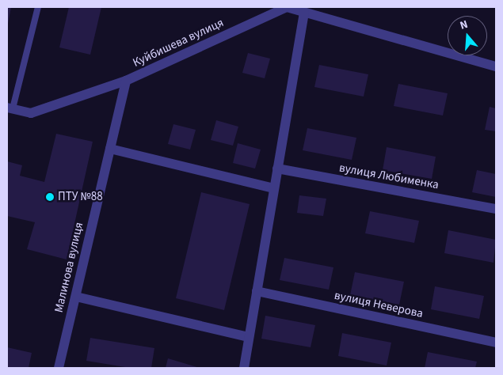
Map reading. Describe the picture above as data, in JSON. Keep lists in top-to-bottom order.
{
  "streets": {
    "street": [
      "Куйбишева вулиця",
      "вулиця Любименка",
      "Малинова вулиця",
      "вулиця Неверова"
    ]
  },
  "crossings": [
    ["Куйбишева вулиця", "Малинова вулиця"]
  ],
  "places": ["ПТУ №88"],
  "north": "top"
}
